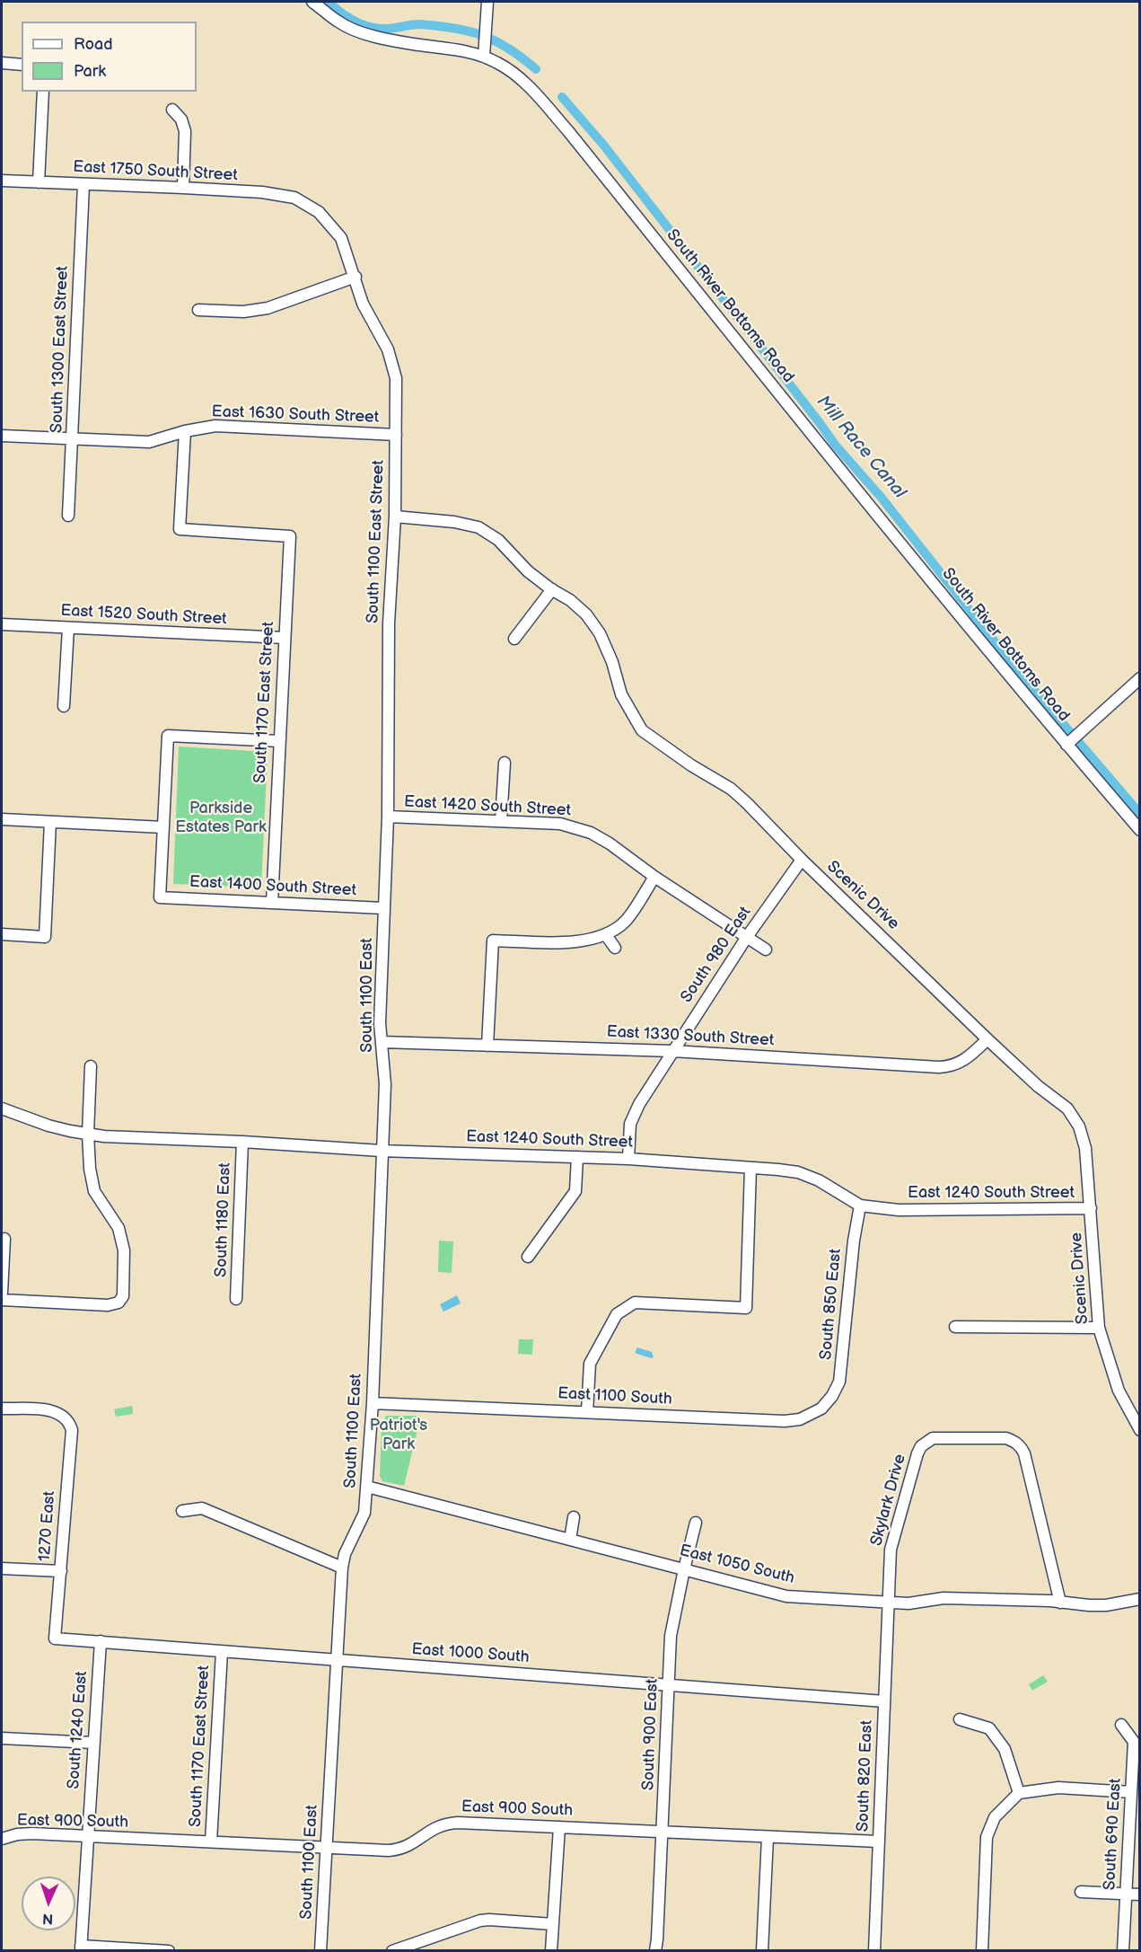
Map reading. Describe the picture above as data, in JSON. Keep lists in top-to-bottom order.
{
  "streets": {
    "street": [
      "East 1750 South Street",
      "South River Bottoms Road",
      "South 1300 East Street",
      "East 1630 South Street",
      "South 1100 East Street",
      "East 1520 South Street",
      "South 1170 East Street",
      "East 1420 South Street",
      "East 1400 South Street",
      "Scenic Drive",
      "South 980 East",
      "South 1100 East",
      "East 1330 South Street",
      "East 1240 South Street",
      "South 1180 East",
      "South 850 East",
      "East 1100 South",
      "Skylark Drive",
      "1270 East",
      "East 1050 South",
      "East 1000 South",
      "South 1240 East",
      "South 900 East",
      "South 820 East",
      "East 900 South",
      "South 690 East"
    ]
  },
  "crossings": [
    ["East 1750 South Street", "South 1300 East Street"],
    ["East 1750 South Street", "South 1100 East Street"],
    ["South 1300 East Street", "East 1630 South Street"],
    ["East 1630 South Street", "South 1100 East Street"],
    ["East 1630 South Street", "South 1170 East Street"],
    ["South 1100 East Street", "East 1420 South Street"],
    ["South 1100 East Street", "East 1400 South Street"],
    ["South 1100 East Street", "Scenic Drive"],
    ["South 1100 East Street", "South 1100 East"],
    ["East 1520 South Street", "South 1170 East Street"],
    ["South 1170 East Street", "East 1400 South Street"],
    ["South 1170 East Street", "East 1000 South"],
    ["South 1170 East Street", "East 900 South"],
    ["East 1420 South Street", "South 980 East"],
    ["East 1400 South Street", "South 1100 East"],
    ["Scenic Drive", "South 980 East"],
    ["Scenic Drive", "East 1330 South Street"],
    ["Scenic Drive", "East 1240 South Street"],
    ["South 980 East", "East 1330 South Street"],
    ["South 980 East", "East 1240 South Street"],
    ["South 1100 East", "East 1330 South Street"],
    ["South 1100 East", "East 1240 South Street"],
    ["South 1100 East", "East 1100 South"],
    ["South 1100 East", "East 1050 South"],
    ["South 1100 East", "East 1000 South"],
    ["South 1100 East", "East 900 South"],
    ["East 1240 South Street", "South 1180 East"],
    ["East 1240 South Street", "South 850 East"],
    ["South 850 East", "East 1100 South"],
    ["Skylark Drive", "East 1050 South"],
    ["Skylark Drive", "South 820 East"],
    ["1270 East", "East 1000 South"],
    ["East 1050 South", "South 900 East"],
    ["East 1050 South", "South 820 East"],
    ["East 1000 South", "South 1240 East"],
    ["East 1000 South", "South 900 East"],
    ["East 1000 South", "South 820 East"],
    ["South 1240 East", "East 900 South"],
    ["South 900 East", "East 900 South"],
    ["South 820 East", "East 900 South"]
  ],
  "water": ["Mill Race Canal"],
  "parks": ["Parkside Estates Park", "Patriot's Park"],
  "legend": ["Road", "Park"],
  "north": "bottom"
}
